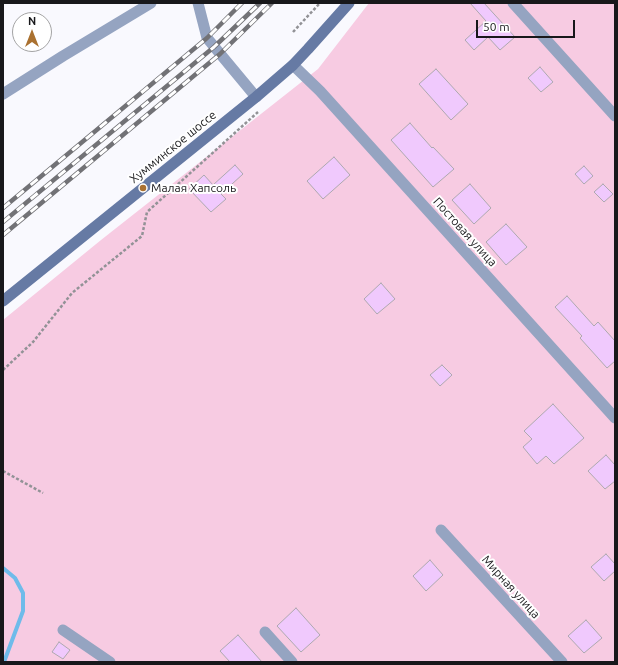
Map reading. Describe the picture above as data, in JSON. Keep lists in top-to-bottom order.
{
  "streets": {
    "main road": ["Хумминское шоссе"],
    "street": ["Постовая улица", "Мирная улица"]
  },
  "crossings": [
    ["Хумминское шоссе", "Постовая улица"]
  ],
  "places": ["Малая Хапсоль"],
  "scale_bar": "50 m",
  "north": "top"
}
